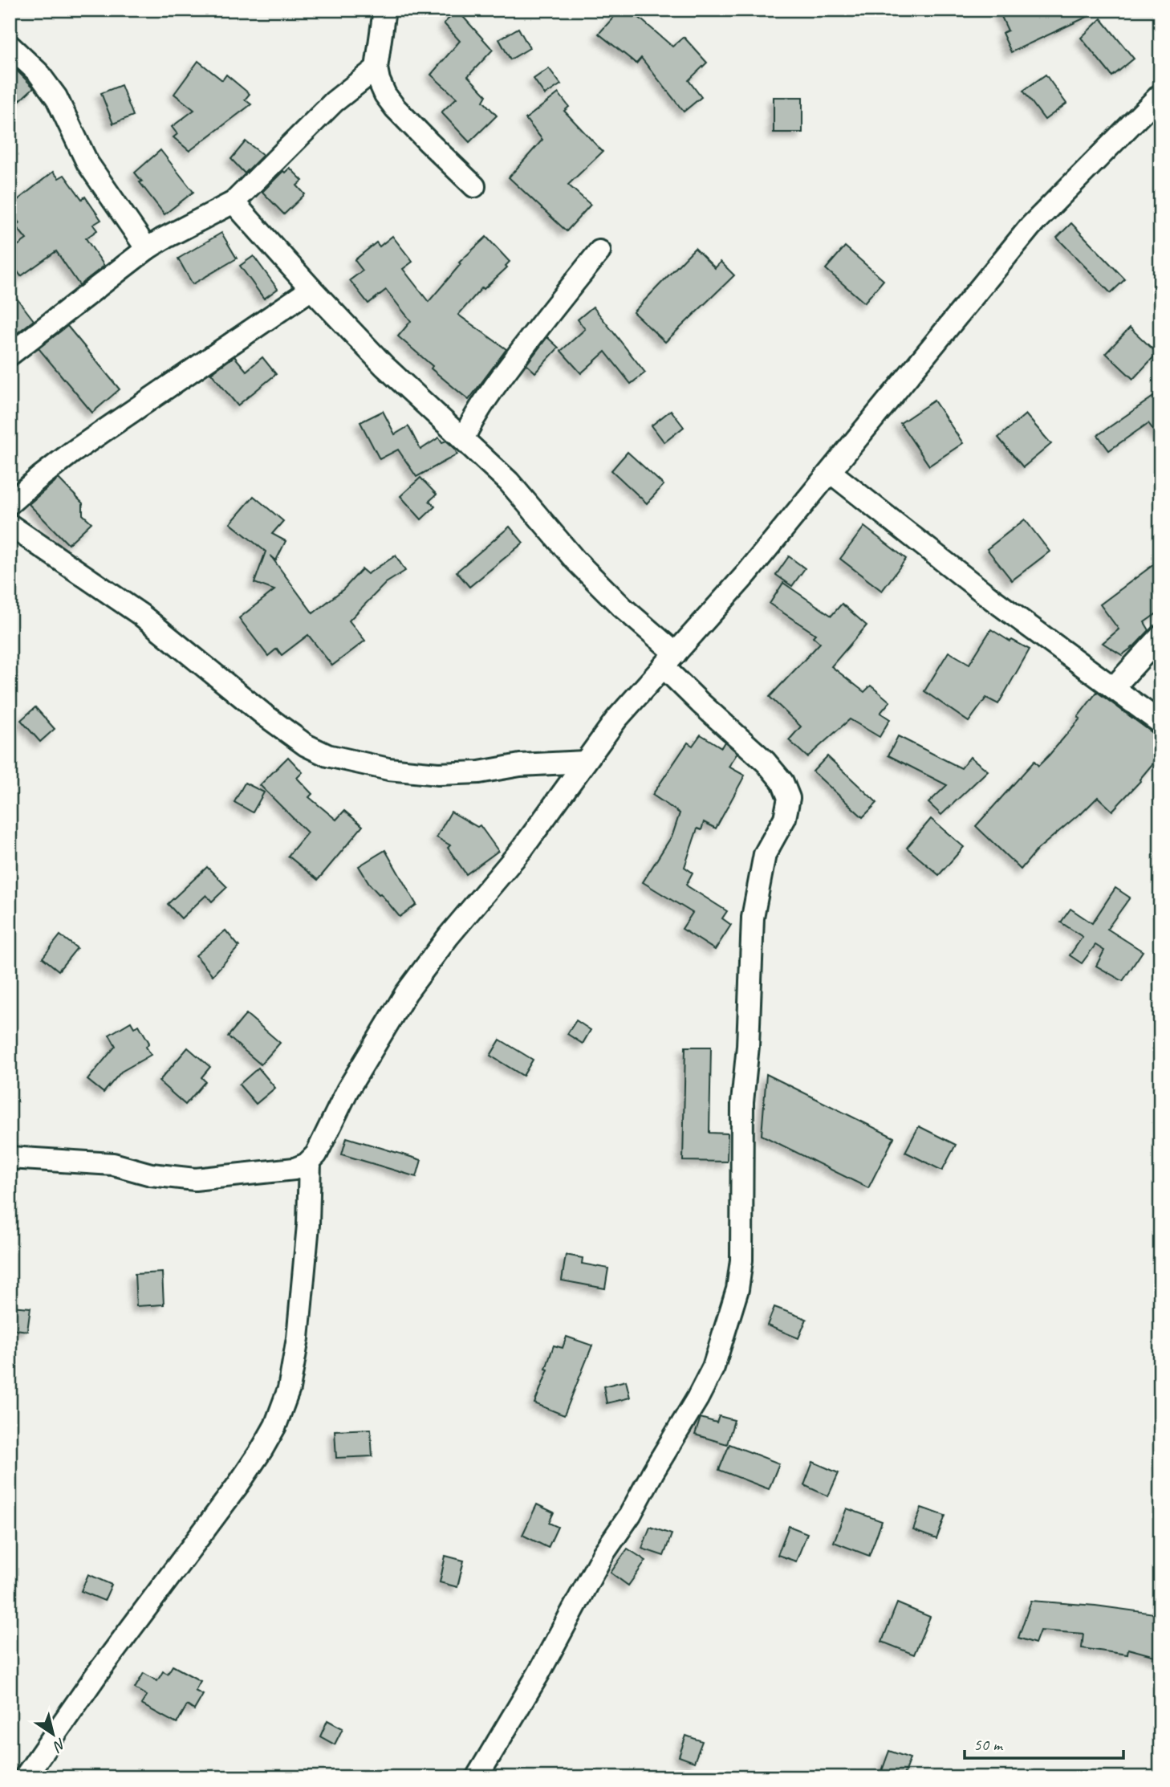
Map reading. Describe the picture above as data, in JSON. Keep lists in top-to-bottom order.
{
  "scale_bar": "50 m",
  "north": "bottom right"
}
